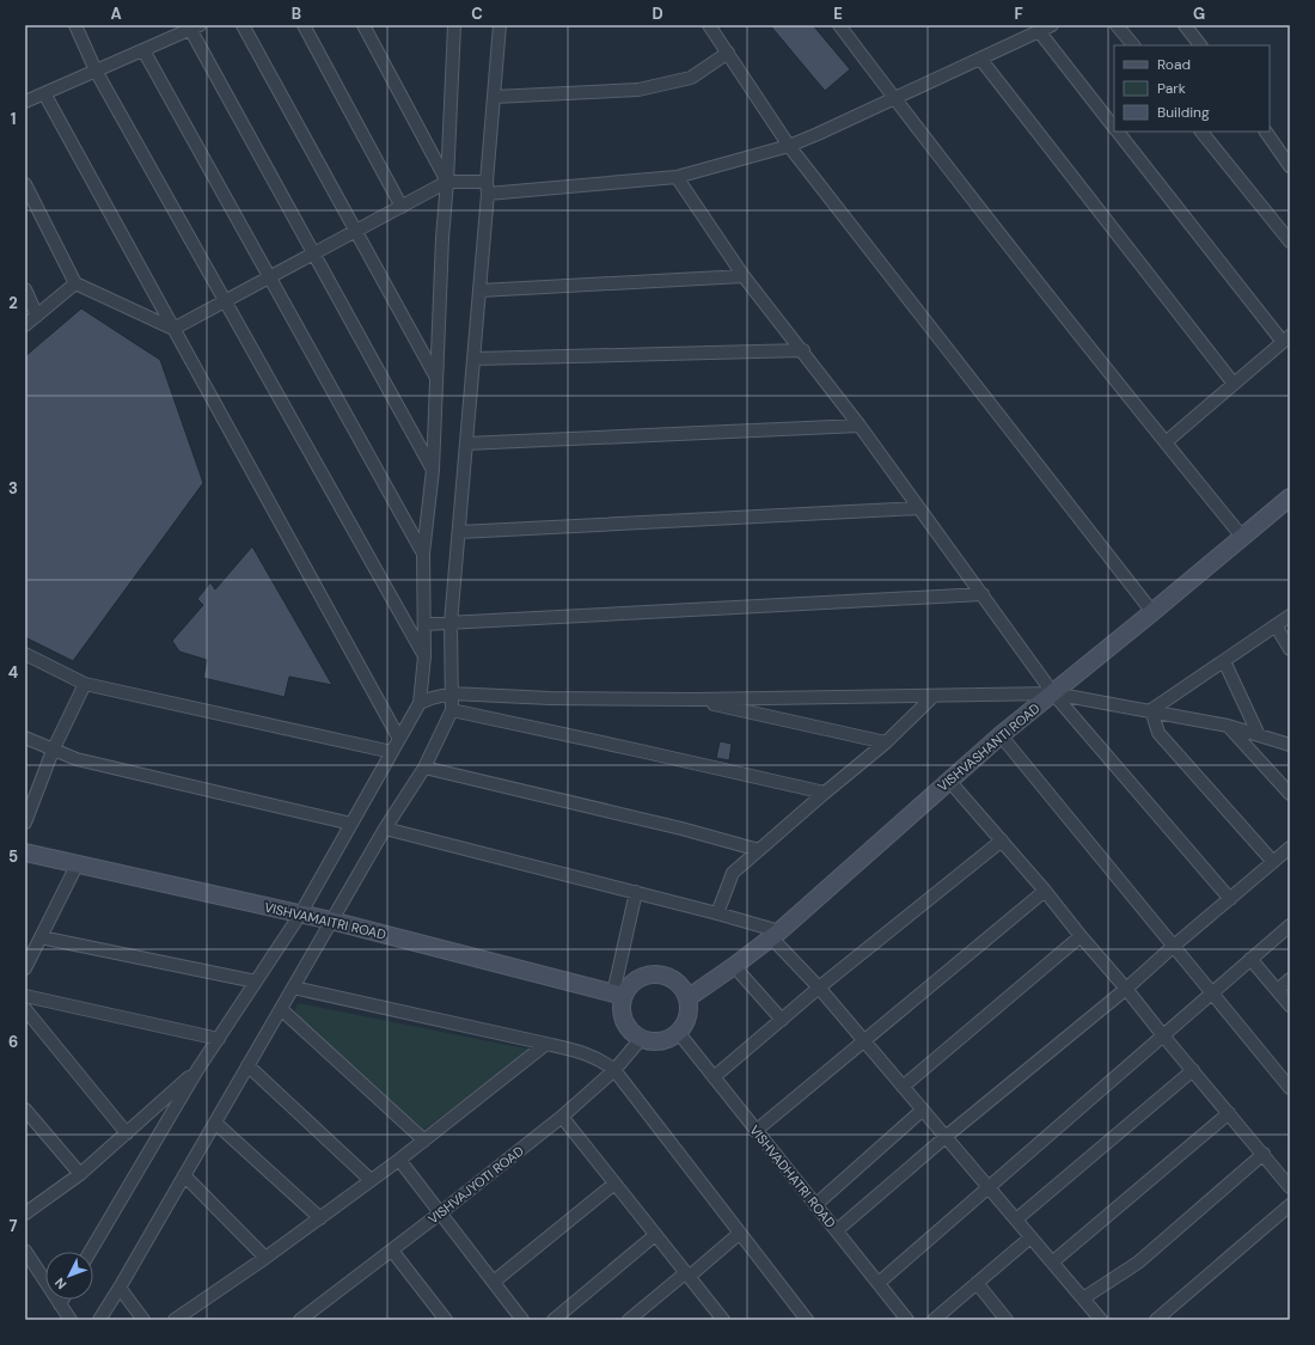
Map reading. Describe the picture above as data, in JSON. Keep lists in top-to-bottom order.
{
  "streets": {
    "street": [
      "VISHVASHANTI ROAD",
      "VISHVAMAITRI ROAD",
      "VISHVADHATRI ROAD",
      "VISHVAJYOTI ROAD"
    ]
  },
  "crossings": [
    ["VISHVASHANTI ROAD", "VISHVAMAITRI ROAD"],
    ["VISHVASHANTI ROAD", "VISHVADHATRI ROAD"],
    ["VISHVASHANTI ROAD", "VISHVAJYOTI ROAD"],
    ["VISHVAMAITRI ROAD", "VISHVADHATRI ROAD"],
    ["VISHVAMAITRI ROAD", "VISHVAJYOTI ROAD"],
    ["VISHVADHATRI ROAD", "VISHVAJYOTI ROAD"]
  ],
  "legend": ["Road", "Park", "Building"],
  "north": "bottom left",
  "grid": {
    "columns": [
      "A",
      "B",
      "C",
      "D",
      "E",
      "F",
      "G"
    ],
    "rows": [
      "1",
      "2",
      "3",
      "4",
      "5",
      "6",
      "7"
    ]
  }
}
